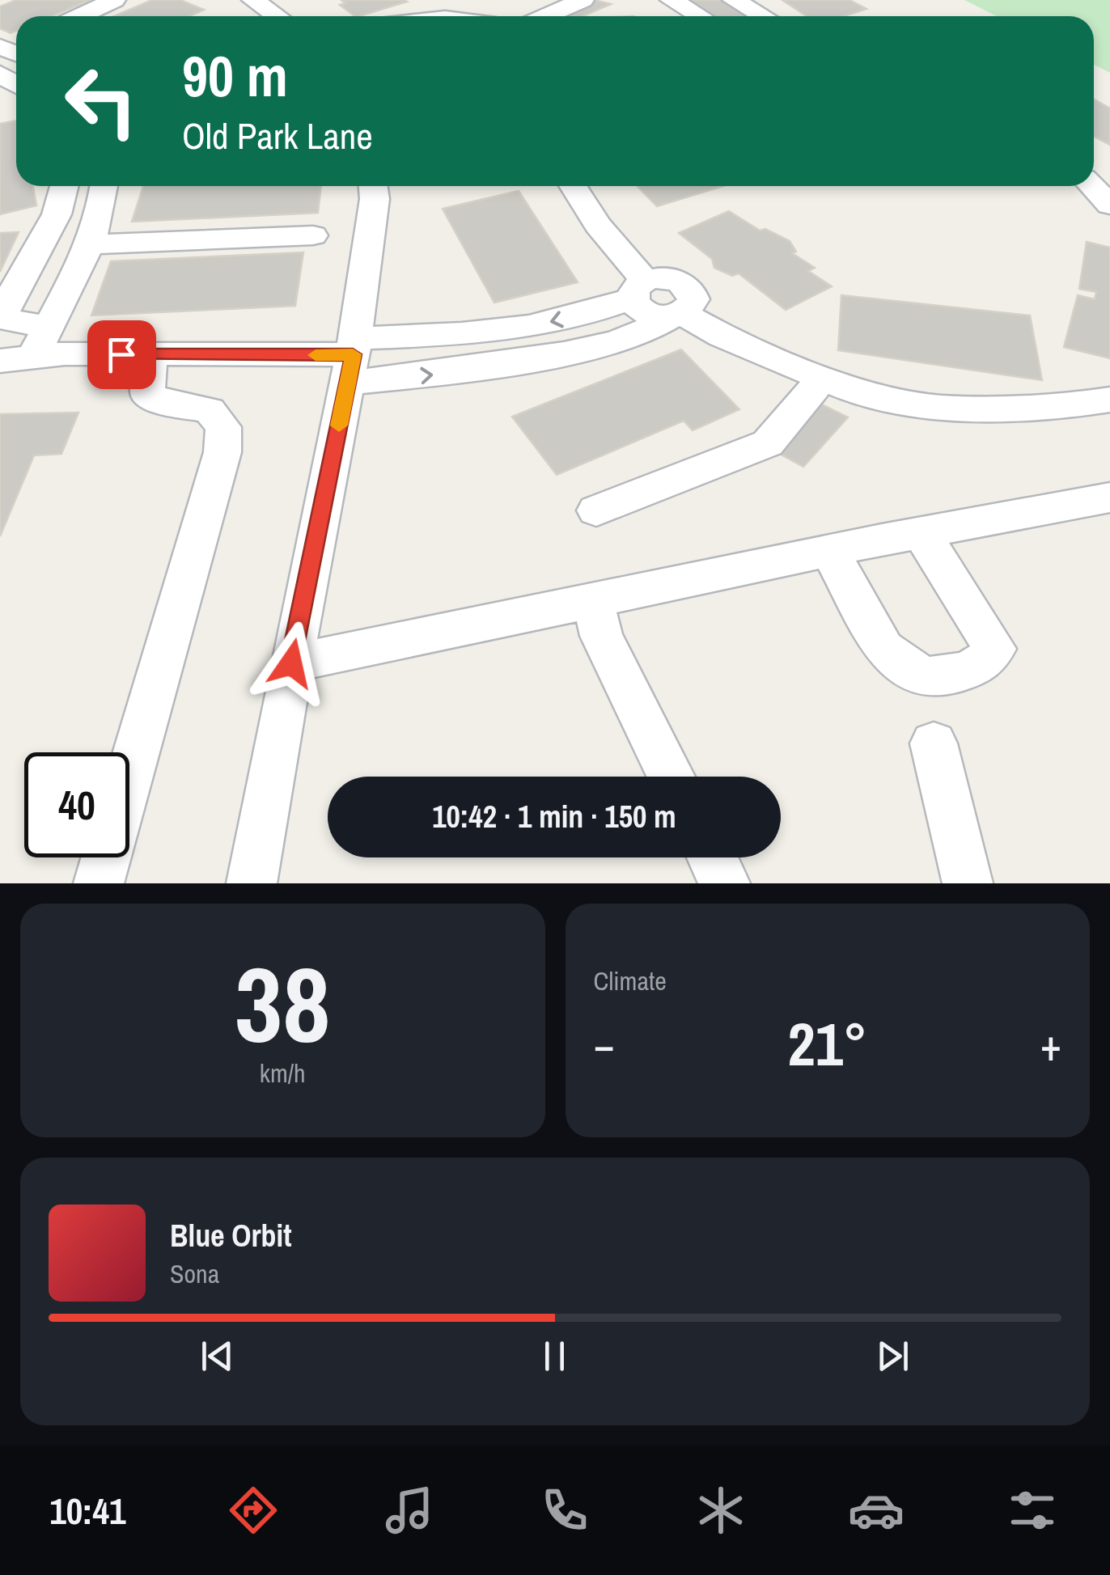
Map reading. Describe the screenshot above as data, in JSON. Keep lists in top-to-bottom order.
{
  "page": {
    "turn": ["90 m", "Old Park Lane"],
    "limit": "40",
    "trip": "10:42 · 1 min · 150 m",
    "tile": [
      ["38", "km/h"],
      "Climate"
    ],
    "heat": ["−", "21°", "+"],
    "song": ["Blue Orbit", "Sona"],
    "tabs": "10:41"
  }
}
